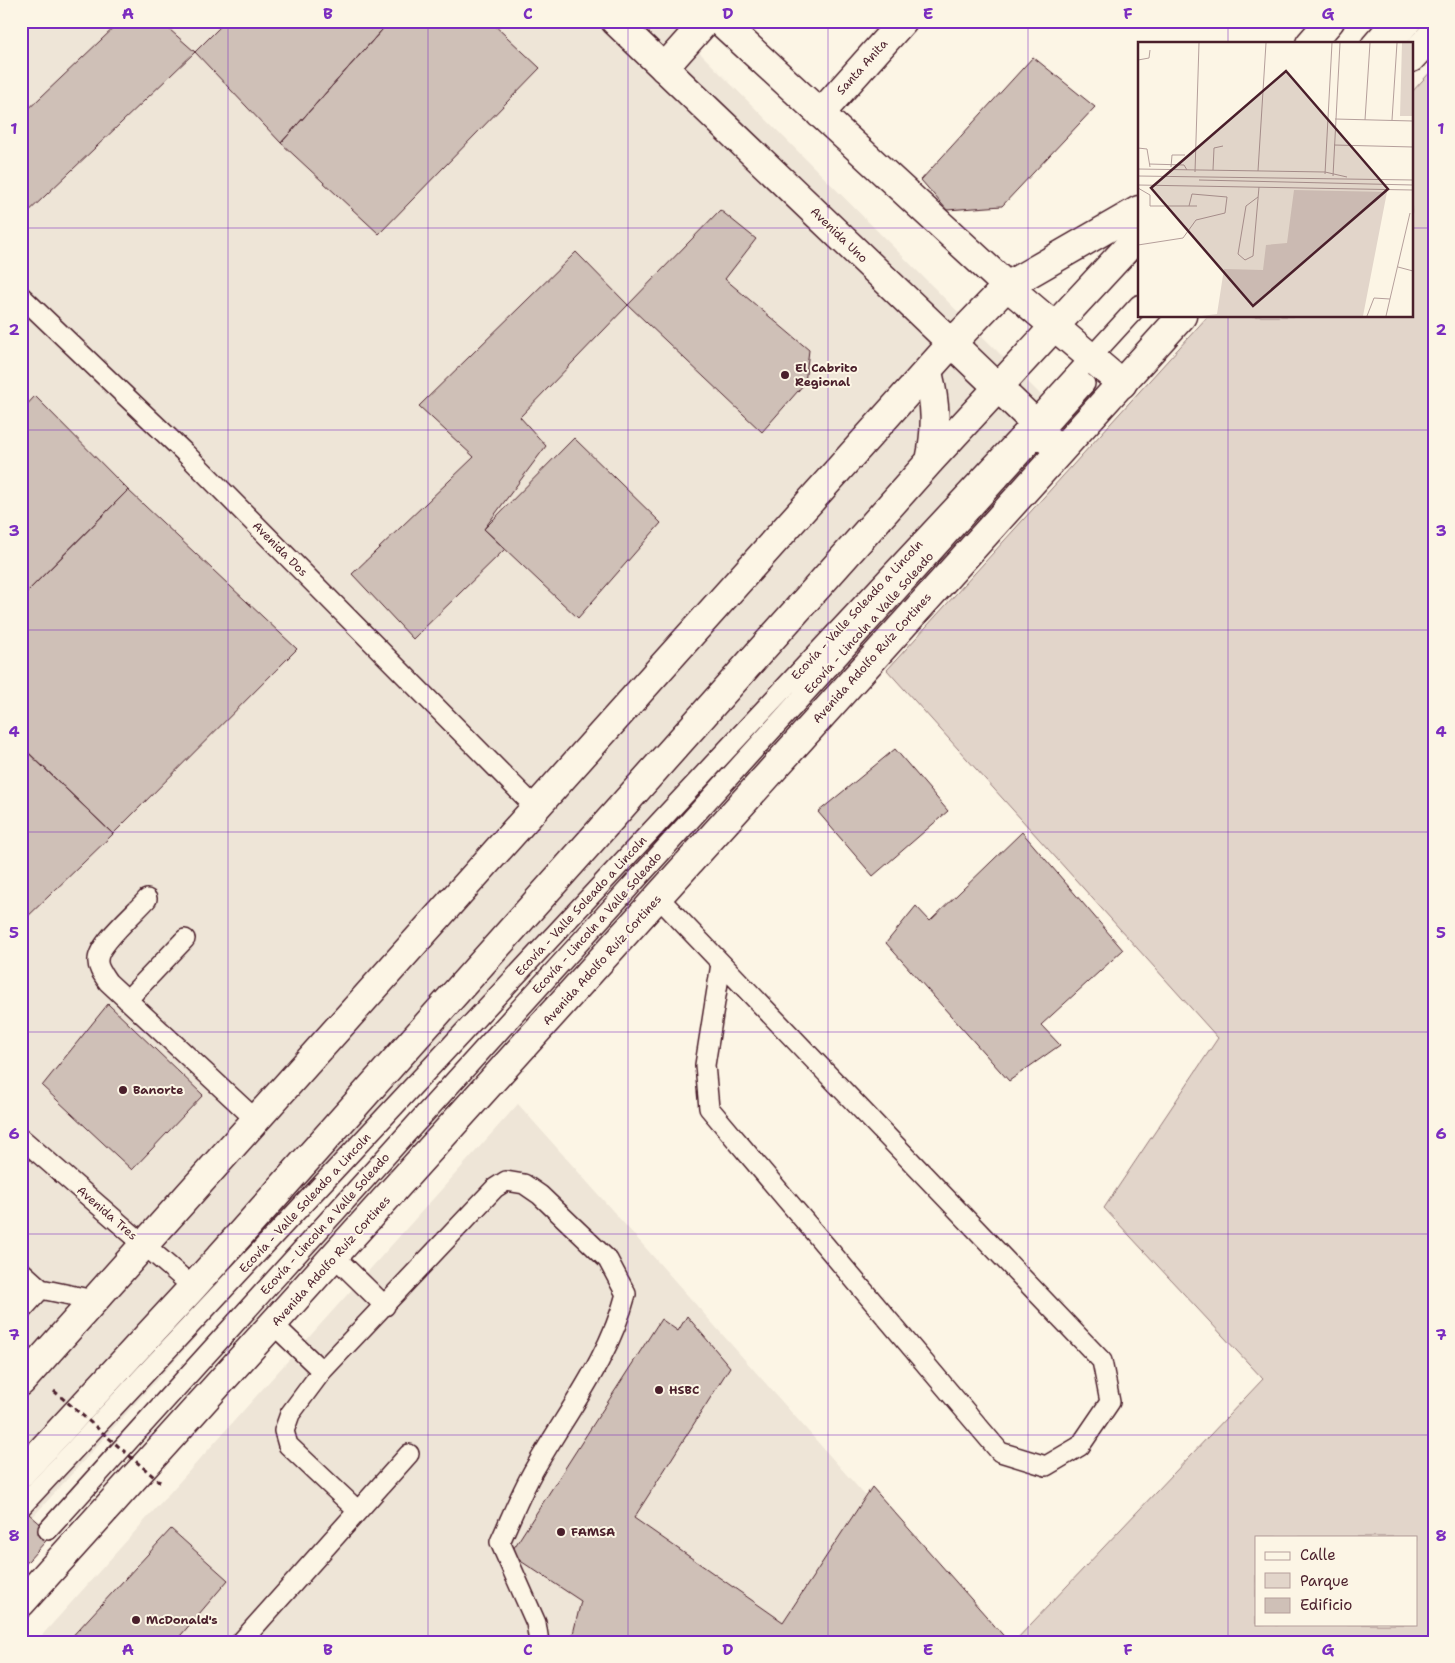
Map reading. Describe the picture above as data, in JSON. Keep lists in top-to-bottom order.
{
  "streets": {
    "main road": ["Santa Anita", "Avenida Uno", "Avenida Adolfo Ruíz Cortines"],
    "lane": [
      "Avenida Dos",
      "Ecovía - Valle Soleado a Lincoln",
      "Ecovía - Lincoln a Valle Soleado",
      "Avenida Tres"
    ]
  },
  "crossings": [
    ["Avenida Uno", "Ecovía - Valle Soleado a Lincoln"],
    ["Avenida Uno", "Ecovía - Lincoln a Valle Soleado"],
    ["Avenida Uno", "Avenida Adolfo Ruíz Cortines"],
    ["Ecovía - Valle Soleado a Lincoln", "Ecovía - Lincoln a Valle Soleado"],
    ["Ecovía - Valle Soleado a Lincoln", "Avenida Adolfo Ruíz Cortines"],
    ["Ecovía - Lincoln a Valle Soleado", "Avenida Adolfo Ruíz Cortines"]
  ],
  "places": [
    "El Cabrito Regional",
    "Banorte",
    "HSBC",
    "FAMSA",
    "McDonald's"
  ],
  "legend": ["Calle", "Parque", "Edificio"],
  "grid": {
    "columns": [
      "A",
      "B",
      "C",
      "D",
      "E",
      "F",
      "G"
    ],
    "rows": [
      "1",
      "2",
      "3",
      "4",
      "5",
      "6",
      "7",
      "8"
    ]
  }
}
